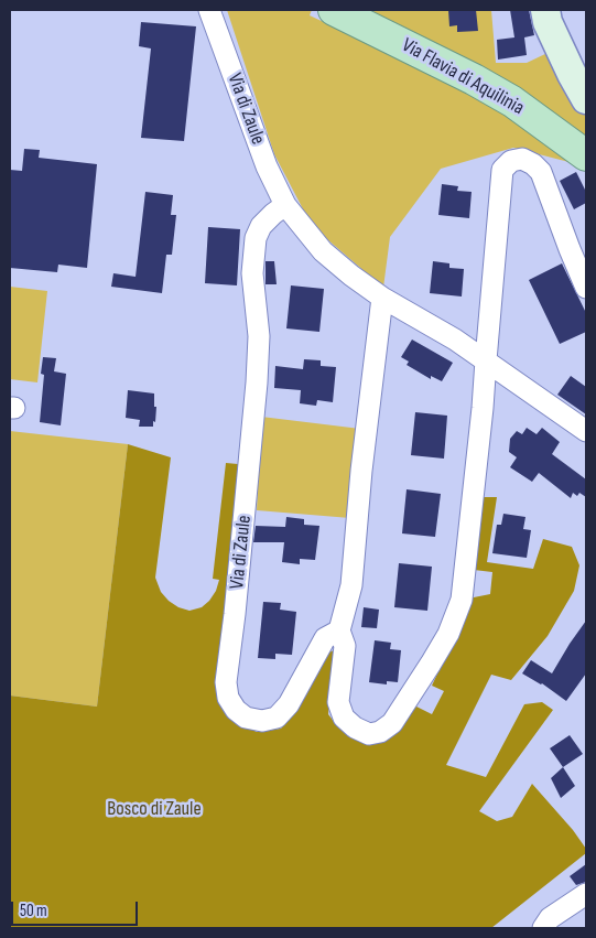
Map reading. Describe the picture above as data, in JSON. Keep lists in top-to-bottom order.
{
  "streets": {
    "main road": ["Via Flavia di Aquilinia"],
    "street": ["Via di Zaule"]
  },
  "parks": ["Bosco di Zaule"],
  "scale_bar": "50 m"
}
